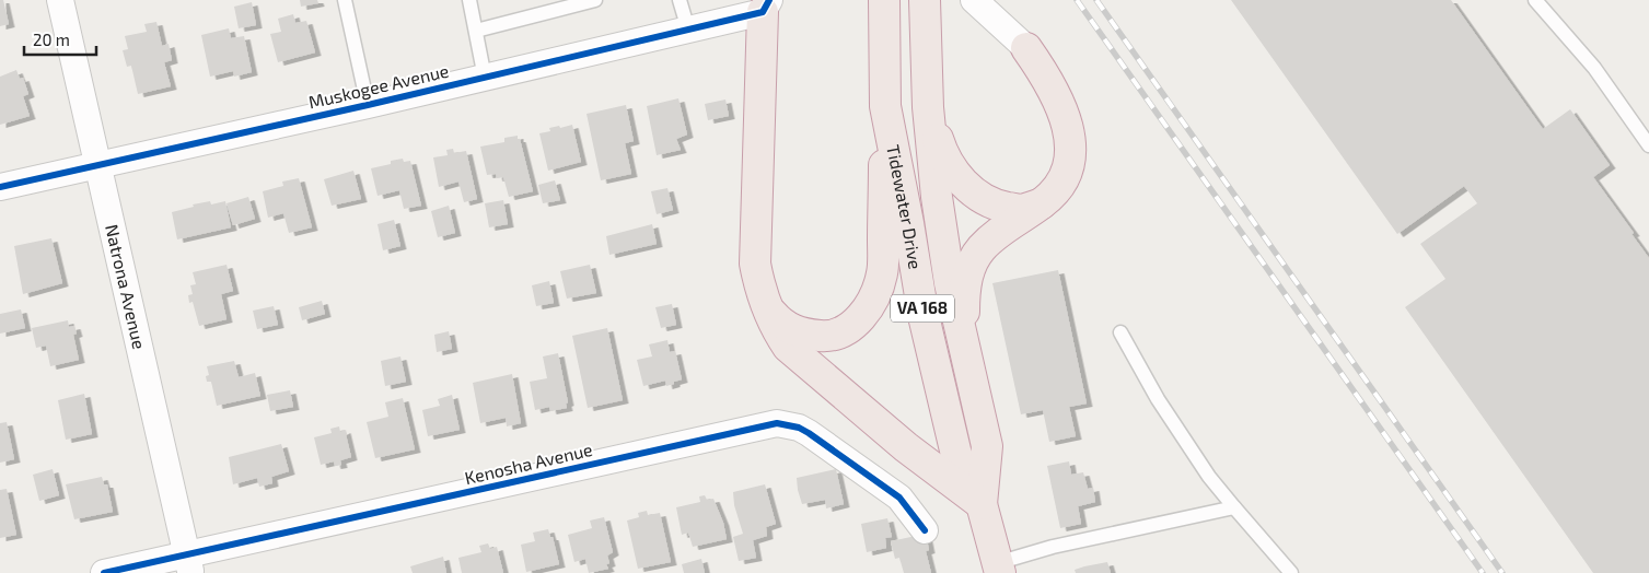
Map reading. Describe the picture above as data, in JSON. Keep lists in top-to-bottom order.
{
  "streets": {
    "highway": ["Tidewater Drive", "VA 168"],
    "street": ["Muskogee Avenue", "Natrona Avenue", "Kenosha Avenue"]
  },
  "crossings": [
    ["Muskogee Avenue", "Natrona Avenue"],
    ["Natrona Avenue", "Kenosha Avenue"]
  ],
  "scale_bar": "20 m"
}
